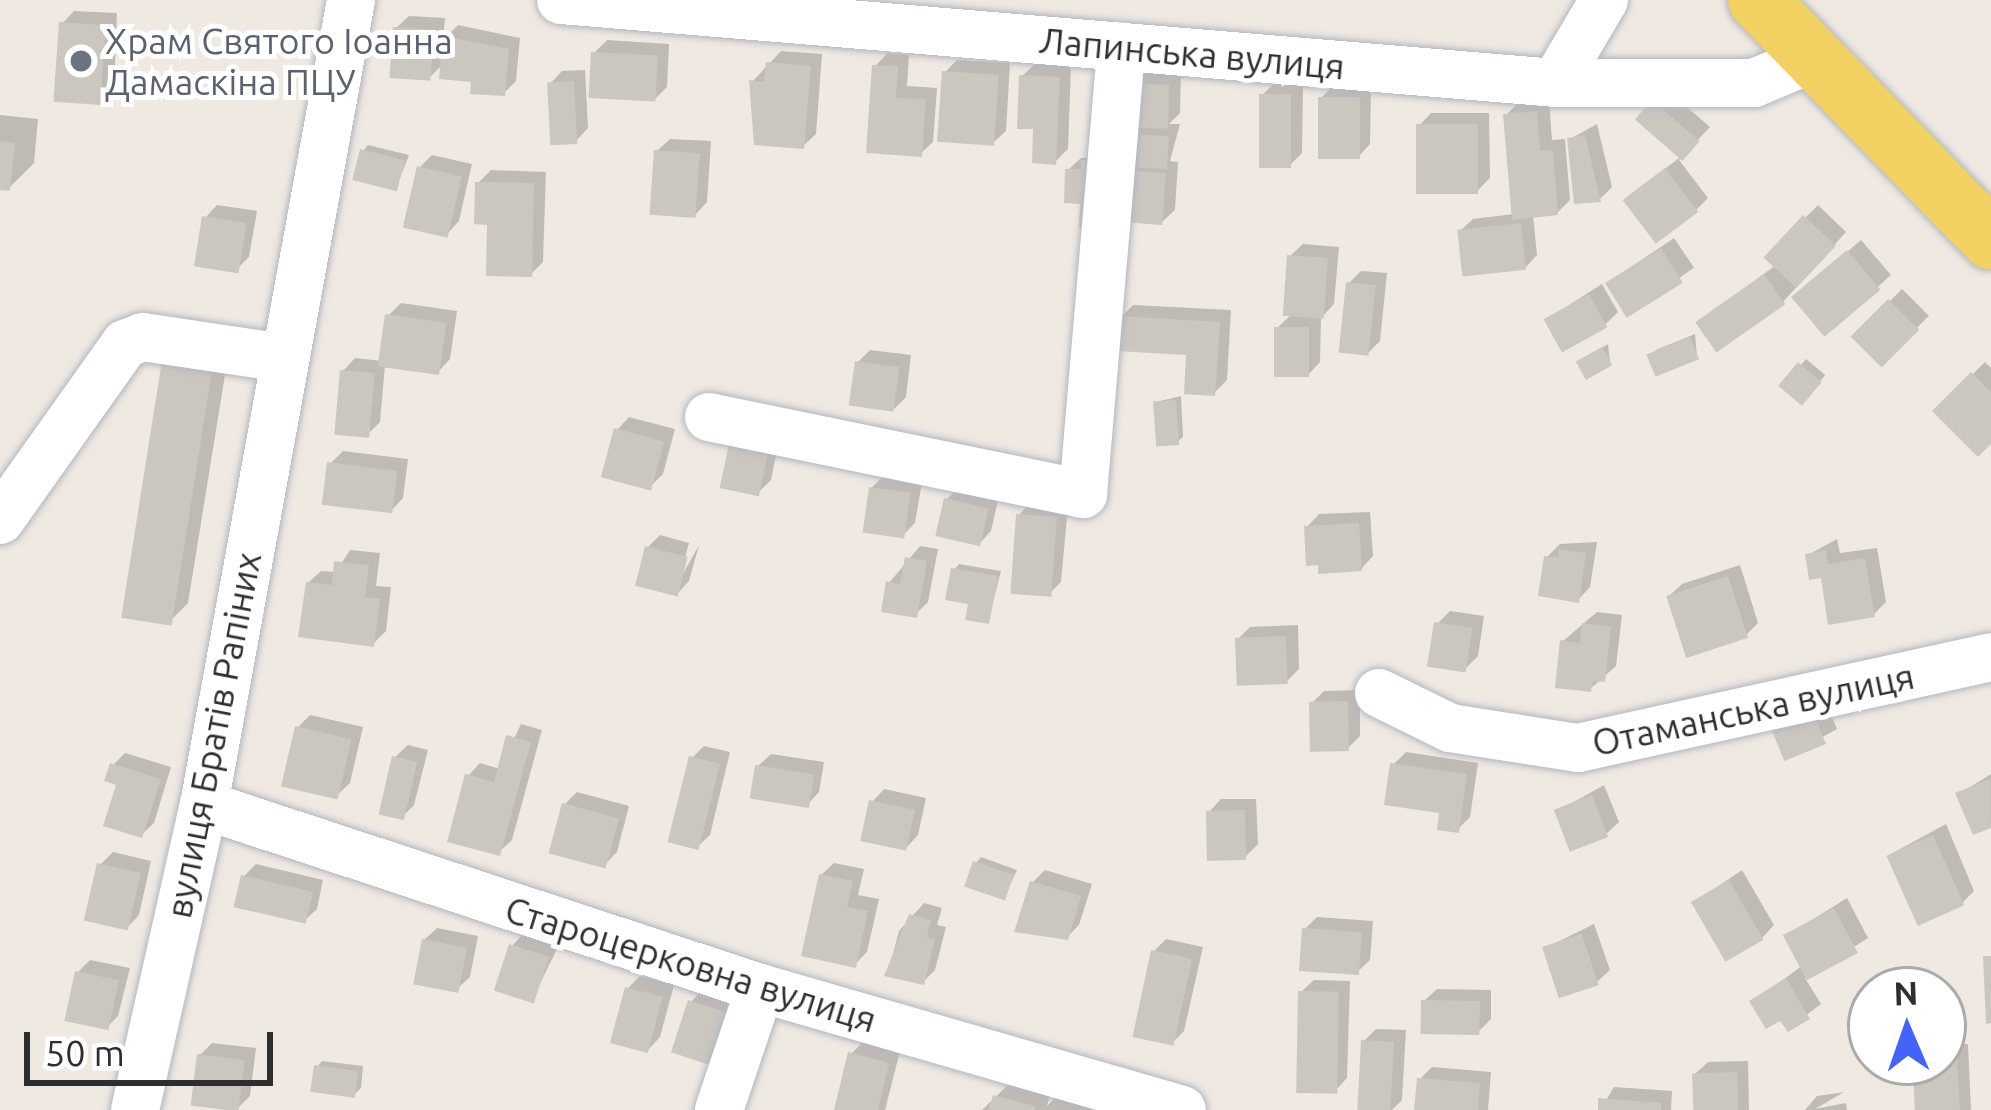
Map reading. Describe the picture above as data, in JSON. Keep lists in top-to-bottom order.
{
  "streets": {
    "street": [
      "Лапинська вулиця",
      "Отаманська вулиця",
      "вулиця Братів Рапіних",
      "Староцерковна вулиця"
    ]
  },
  "crossings": [
    ["вулиця Братів Рапіних", "Староцерковна вулиця"]
  ],
  "places": ["Храм Святого Іоанна Дамаскіна ПЦУ"],
  "scale_bar": "50 m",
  "north": "top"
}
